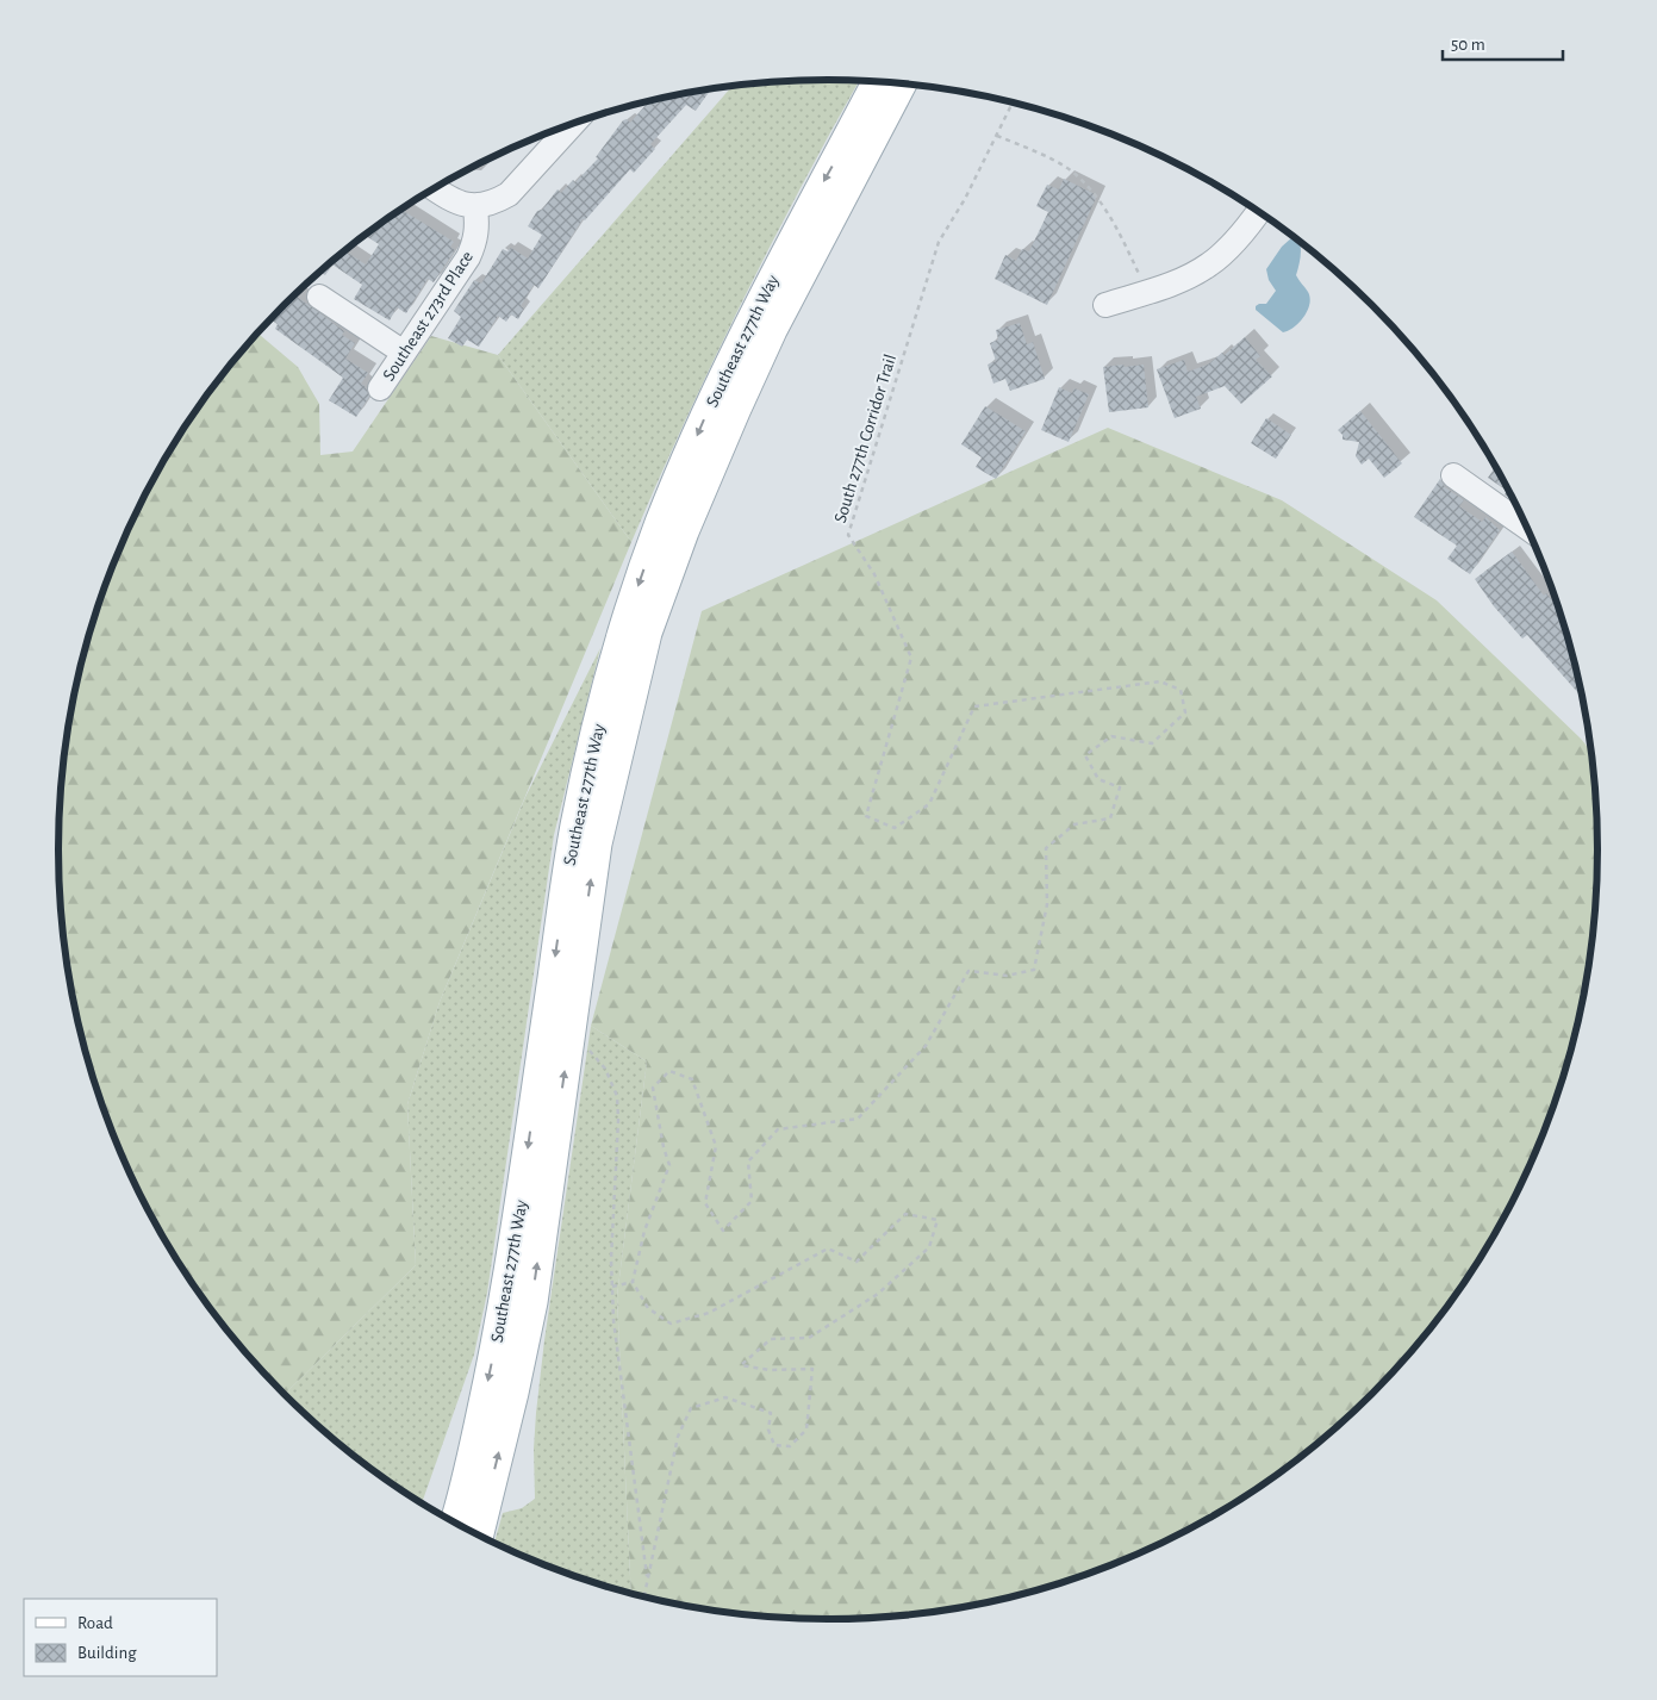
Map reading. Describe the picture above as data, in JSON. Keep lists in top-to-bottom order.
{
  "streets": {
    "main road": ["Southeast 277th Way"],
    "street": ["Southeast 273rd Place"],
    "path": ["South 277th Corridor Trail"]
  },
  "legend": ["Road", "Building"],
  "scale_bar": "50 m"
}
